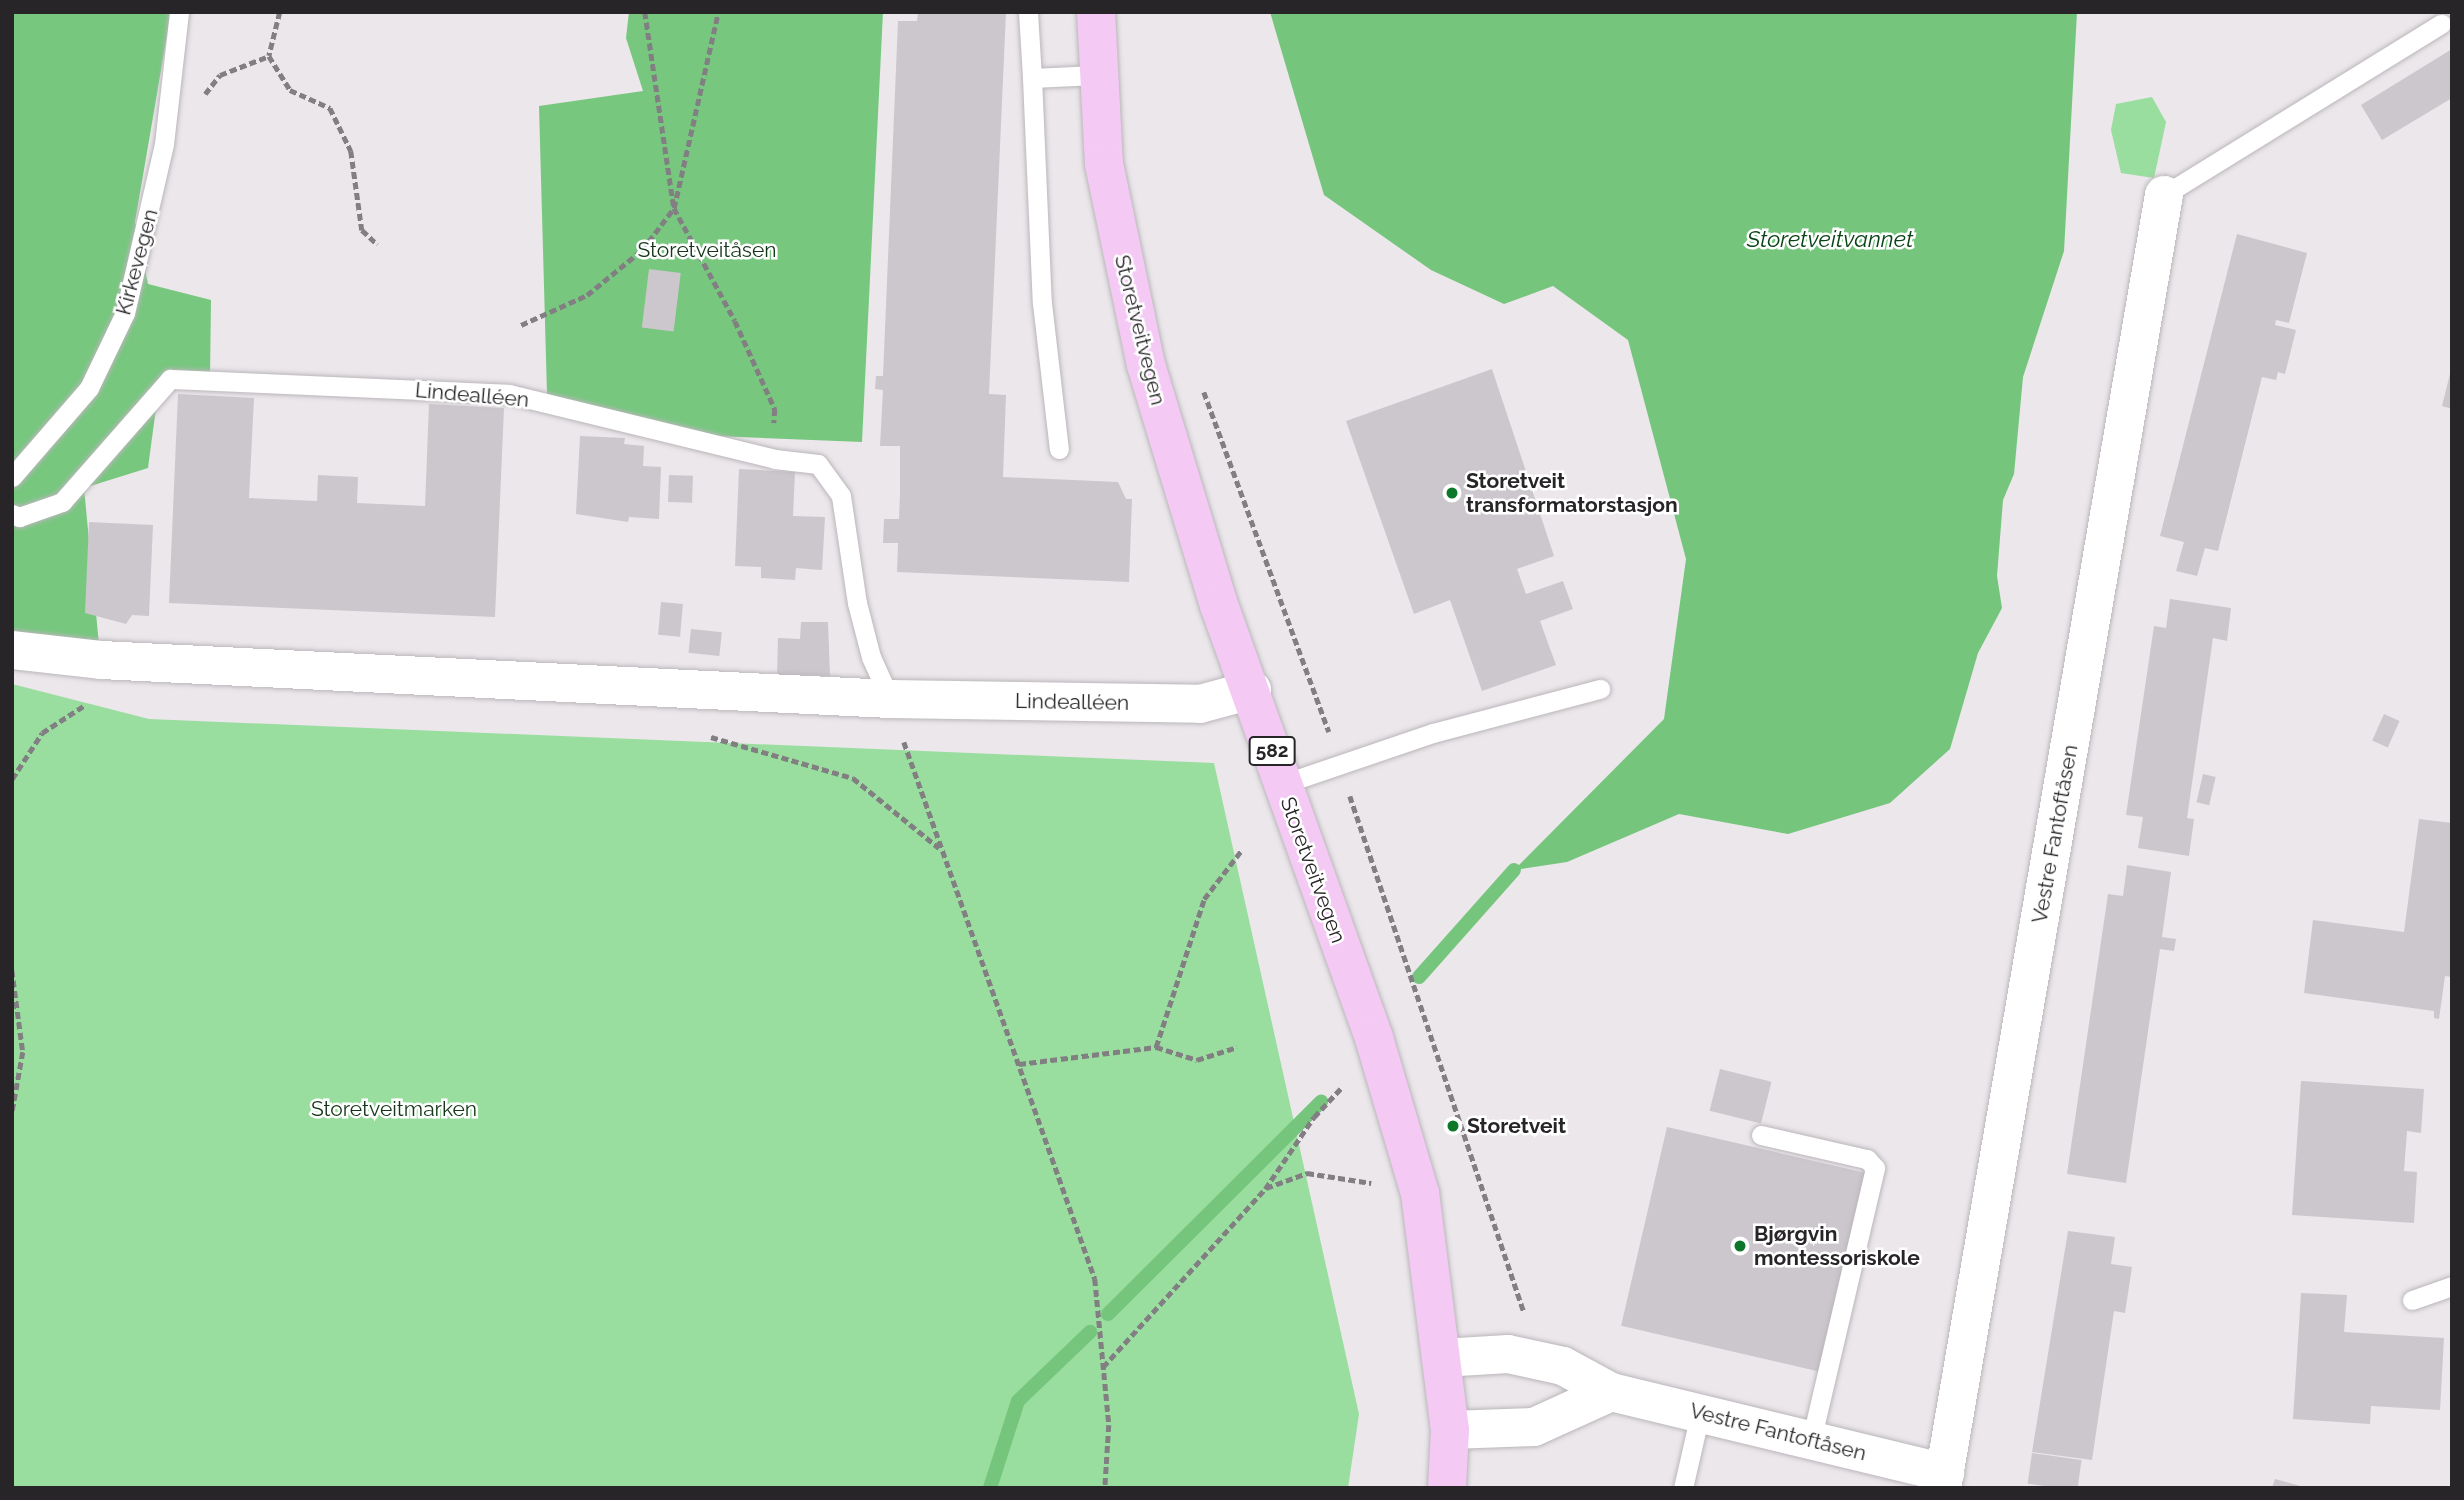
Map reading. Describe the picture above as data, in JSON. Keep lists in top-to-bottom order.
{
  "streets": {
    "main road": ["Storetveitvegen", "582"],
    "street": ["Lindealléen", "Vestre Fantoftåsen"],
    "lane": ["Kirkevegen"]
  },
  "crossings": [
    ["Storetveitvegen", "Lindealléen"],
    ["Storetveitvegen", "Vestre Fantoftåsen"]
  ],
  "water": ["Storetveitvannet"],
  "parks": ["Storetveitåsen", "Storetveitmarken"],
  "places": ["Storetveit transformatorstasjon", "Storetveit", "Bjørgvin montessoriskole"]
}
